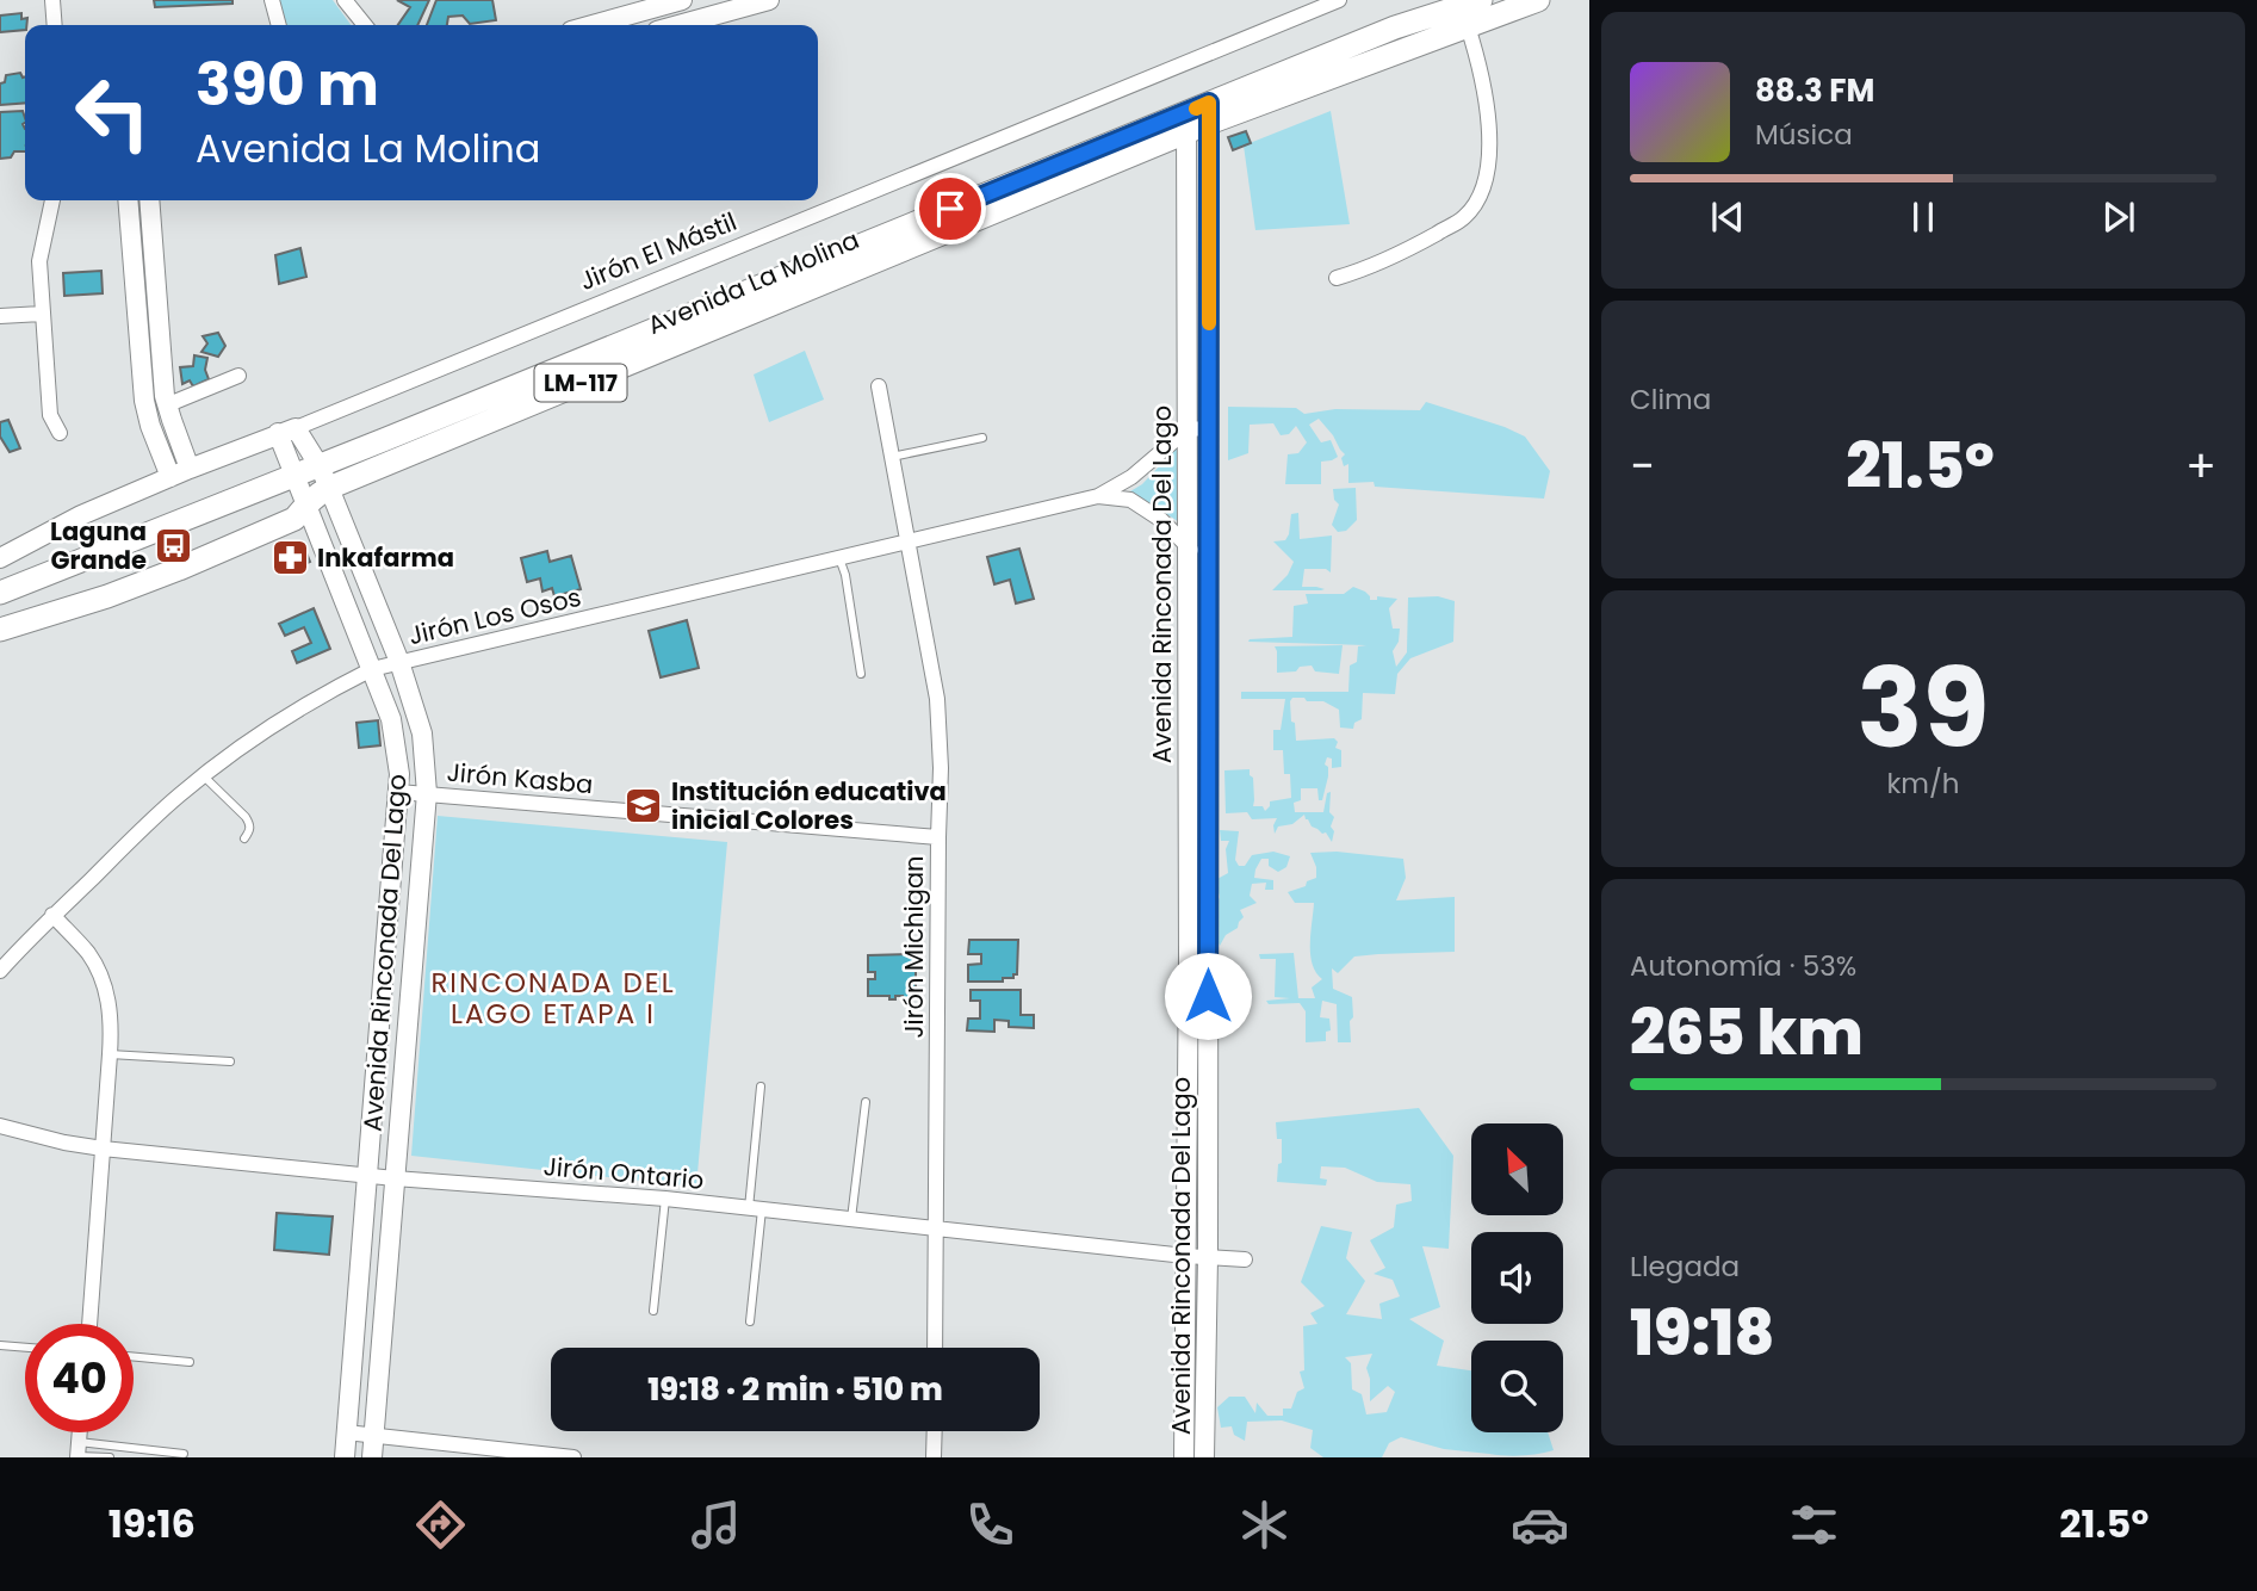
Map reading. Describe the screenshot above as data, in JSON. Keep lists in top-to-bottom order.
{
  "streets": {
    "main road": ["Avenida La Molina", "LM-117"],
    "street": [
      "Jirón El Mástil",
      "Avenida Rinconada Del Lago",
      "Jirón Los Osos",
      "Jirón Kasba",
      "Jirón Michigan",
      "Jirón Ontario"
    ]
  },
  "crossings": [
    ["Jirón El Mástil", "Avenida Rinconada Del Lago"],
    ["Avenida La Molina", "Avenida Rinconada Del Lago"],
    ["Avenida Rinconada Del Lago", "Jirón Los Osos"],
    ["Avenida Rinconada Del Lago", "Jirón Kasba"],
    ["Avenida Rinconada Del Lago", "Jirón Ontario"],
    ["Jirón Los Osos", "Jirón Michigan"],
    ["Jirón Kasba", "Jirón Michigan"],
    ["Jirón Michigan", "Jirón Ontario"]
  ],
  "districts": ["RINCONADA DEL LAGO ETAPA I"],
  "places": {
    "bus stop": ["Laguna Grande"],
    "pharmacy": ["Inkafarma"],
    "school or university": ["Institución educativa inicial Colores"]
  },
  "north": "top left",
  "page": {
    "turn": ["390 m", "Avenida La Molina"],
    "song": ["88.3 FM", "Música"],
    "tile": [
      "Clima",
      ["39", "km/h"],
      ["Autonomía · 53%", "265 km"],
      ["Llegada", "19:18"]
    ],
    "heat": ["−", "21.5°", "+"],
    "limit": "40",
    "trip": "19:18 · 2 min · 510 m",
    "tabs": ["19:16", "21.5°"]
  }
}
